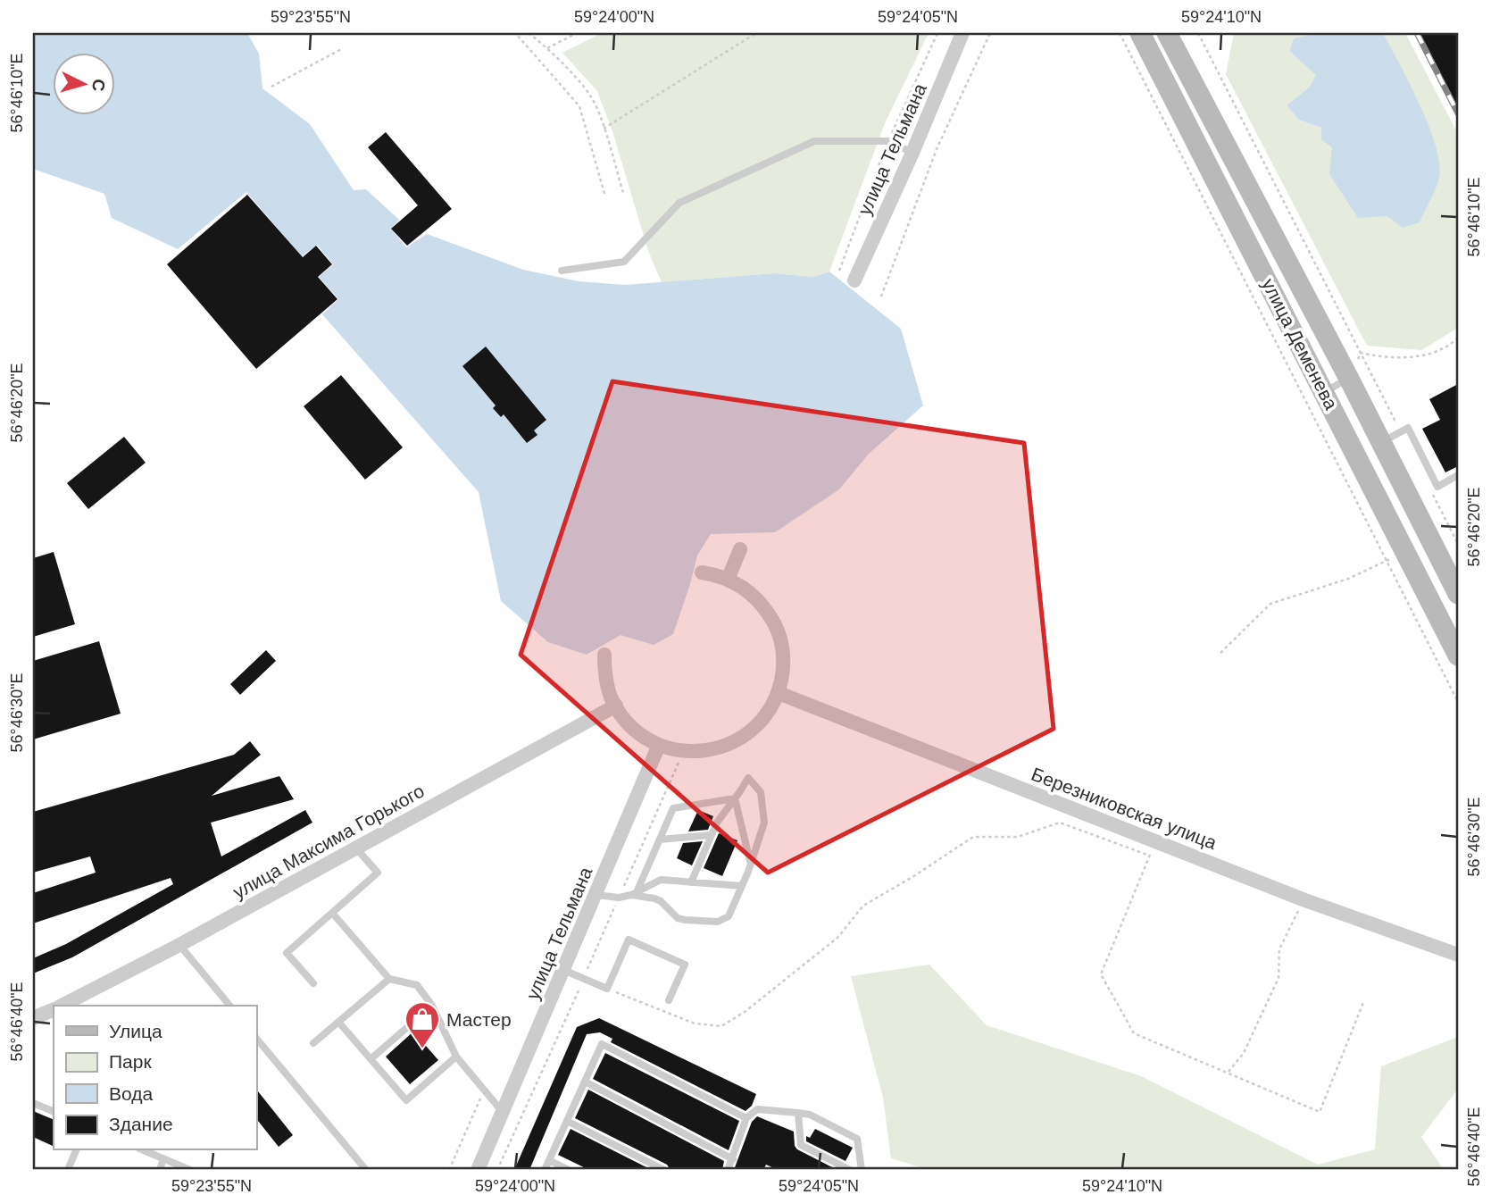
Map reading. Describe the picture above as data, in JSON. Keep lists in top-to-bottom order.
{
  "streets": {
    "main road": ["улица Деменева"],
    "street": ["улица Тельмана", "Березниковская улица", "улица Максима Горького"]
  },
  "places": {
    "shop": ["Мастер"]
  },
  "legend": [
    "Улица",
    "Парк",
    "Вода",
    "Здание"
  ],
  "north": "right",
  "coordinates": [
    "59°23'55\"N",
    "59°24'00\"N",
    "59°24'05\"N",
    "59°24'10\"N",
    "56°46'10\"E",
    "56°46'20\"E",
    "56°46'30\"E",
    "56°46'40\"E"
  ]
}
